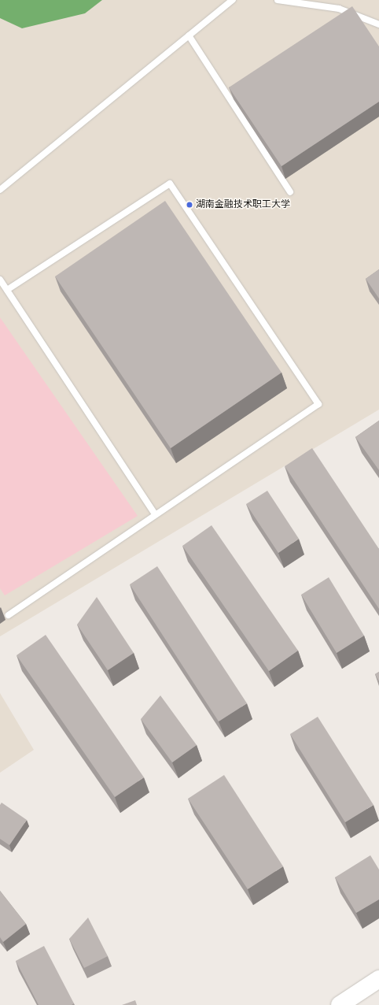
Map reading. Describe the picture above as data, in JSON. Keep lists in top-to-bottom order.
{
  "places": ["湖南金融技术职工大学"]
}
